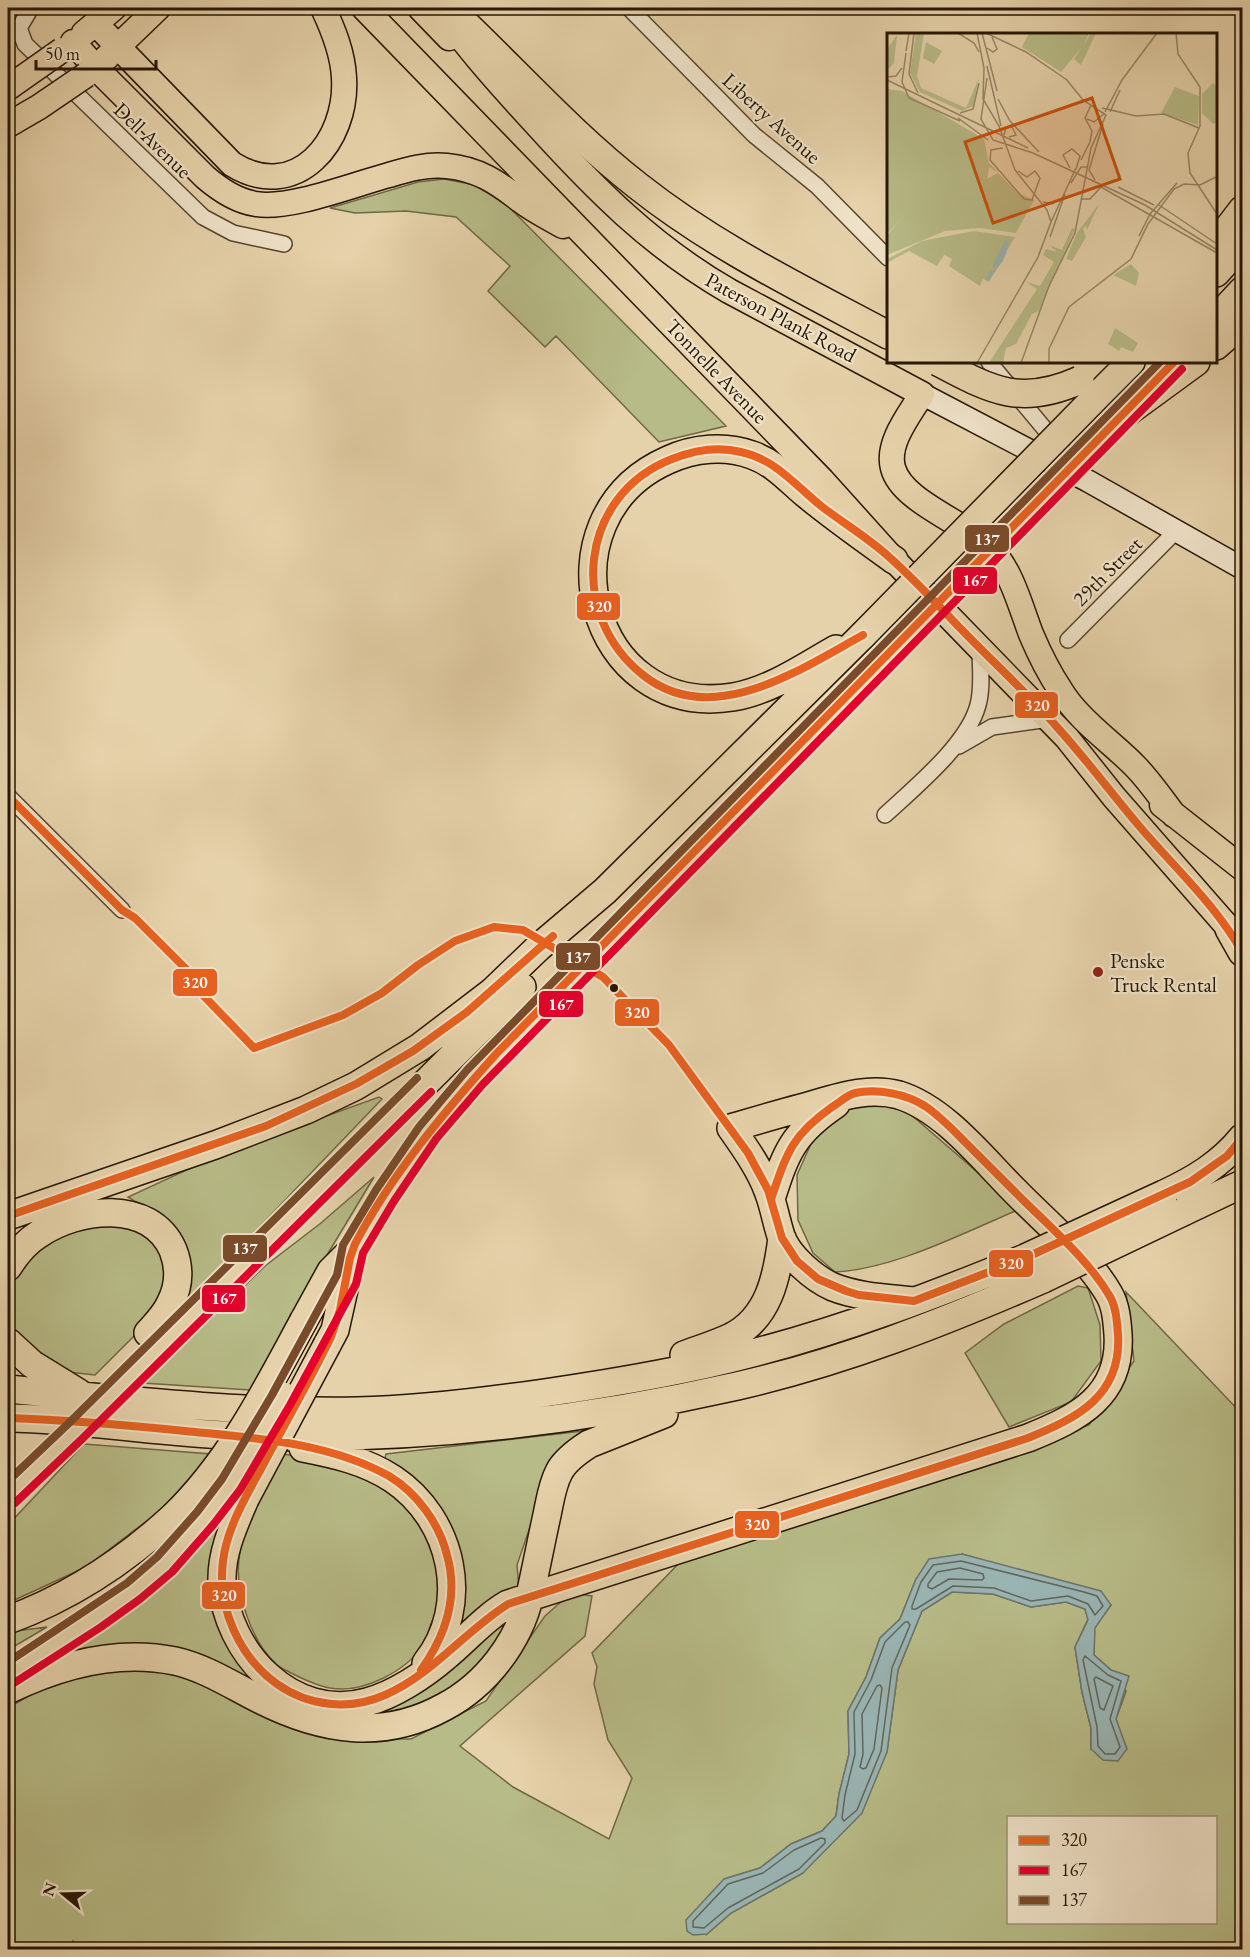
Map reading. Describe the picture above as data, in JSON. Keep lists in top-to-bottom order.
{
  "streets": {
    "main road": ["Paterson Plank Road", "Tonnelle Avenue"],
    "street": ["Liberty Avenue", "Dell Avenue", "29th Street"]
  },
  "crossings": [
    ["Paterson Plank Road", "29th Street"]
  ],
  "places": ["Penske Truck Rental"],
  "lines": ["transit line 320", "transit line 137", "transit line 167"],
  "legend": ["320", "167", "137"],
  "scale_bar": "50 m",
  "north": "left"
}
